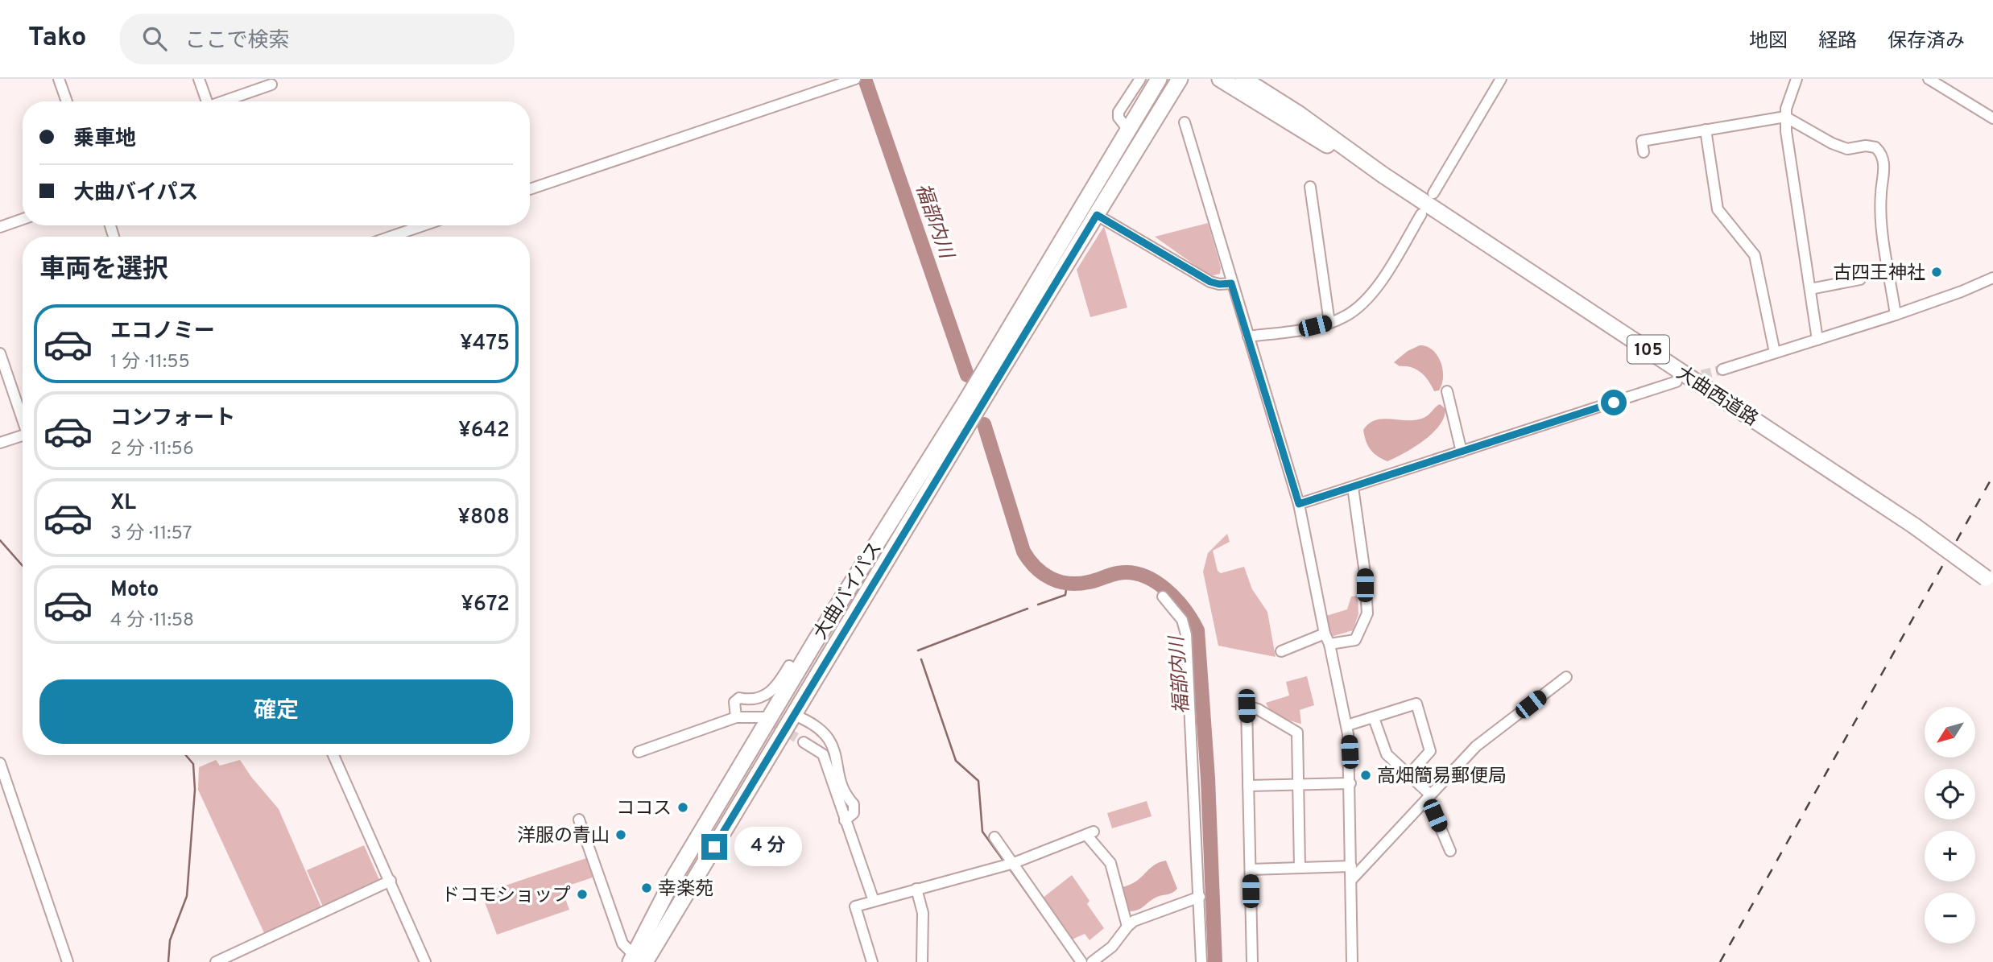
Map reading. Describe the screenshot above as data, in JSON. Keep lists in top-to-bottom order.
{
  "streets": {
    "highway": ["105", "大曲西道路", "大曲バイパス"]
  },
  "water": ["福部内川"],
  "places": [
    "古四王神社",
    "高畑簡易郵便局",
    "ココス",
    "洋服の青山",
    "幸楽苑",
    "ドコモショップ"
  ],
  "north": "bottom left",
  "page": {
    "header": "Tako",
    "search": "ここで検索",
    "nav": ["地図", "経路", "保存済み"],
    "banner": ["乗車地", "大曲バイパス"],
    "heading": "車両を選択",
    "list": [
      {
        "name": "エコノミー",
        "note": "1 分 · 11:55",
        "value": "¥475"
      },
      {
        "name": "コンフォート",
        "note": "2 分 · 11:56",
        "value": "¥642"
      },
      {
        "name": "XL",
        "note": "3 分 · 11:57",
        "value": "¥808"
      },
      {
        "name": "Moto",
        "note": "4 分 · 11:58",
        "value": "¥672"
      }
    ],
    "buttons": "確定",
    "map_buttons": ["+", "−"],
    "bubble": "4 分"
  }
}
